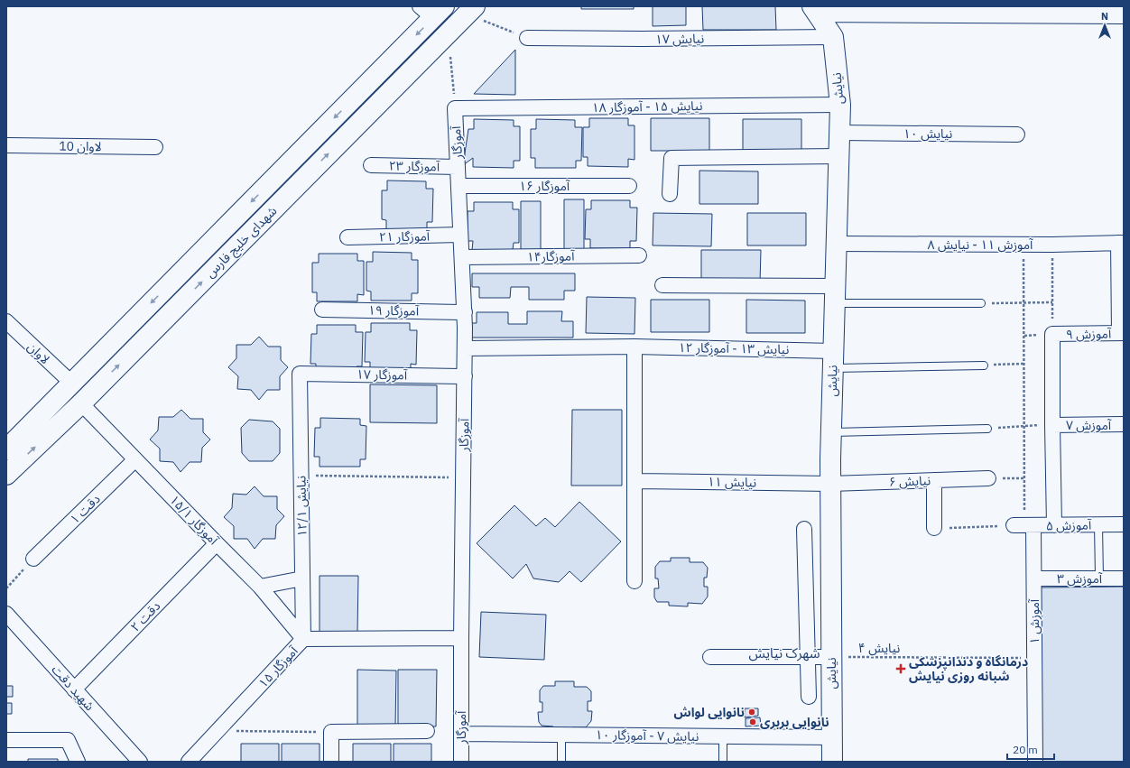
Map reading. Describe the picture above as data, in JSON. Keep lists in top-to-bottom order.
{
  "streets": {
    "main road": ["نیایش", "شهدای خلیج فارس"],
    "street": [
      "نیایش ۱۷",
      "نیایش ۱۵ - آموزگار ۱۸",
      "نیایش ۱۰",
      "آموزگار",
      "لاوان 10",
      "آموزگار ۲۳",
      "آموزگار ۱۶",
      "آموزگار ۲۱",
      "آموزش ۱۱ - نیایش ۸",
      "آموزگار۱۴",
      "آموزگار ۱۹",
      "آموزش ۹",
      "نیایش ۱۳ - آموزگار ۱۲",
      "لاوان",
      "آموزگار ۱۷",
      "آموزش ۷",
      "نیایش ۶",
      "نیایش ۱۱",
      "نیایش ۱۲/۱",
      "دقت ۱",
      "آموزگار ۱۵/۱",
      "آموزش ۵",
      "آموزش ۳",
      "دقت ۲",
      "آموزش ۱",
      "آموزگار ۱۵",
      "شهید دقت",
      "نیایش ۷ - آموزگار ۱۰"
    ],
    "path": ["نیایش ۴"]
  },
  "crossings": [
    ["نیایش ۱۷", "نیایش"],
    ["نیایش", "نیایش ۱۵ - آموزگار ۱۸"],
    ["نیایش", "نیایش ۱۰"],
    ["نیایش", "آموزش ۱۱ - نیایش ۸"],
    ["نیایش", "نیایش ۱۳ - آموزگار ۱۲"],
    ["نیایش", "نیایش ۶"],
    ["نیایش", "نیایش ۱۱"],
    ["نیایش", "نیایش ۴"],
    ["نیایش", "نیایش ۷ - آموزگار ۱۰"],
    ["نیایش ۱۵ - آموزگار ۱۸", "آموزگار"],
    ["آموزگار", "آموزگار ۲۳"],
    ["آموزگار", "آموزگار ۱۶"],
    ["آموزگار", "آموزگار ۲۱"],
    ["آموزگار", "آموزگار۱۴"],
    ["آموزگار", "آموزگار ۱۹"],
    ["آموزگار", "نیایش ۱۳ - آموزگار ۱۲"],
    ["آموزگار", "آموزگار ۱۷"],
    ["آموزگار", "آموزگار ۱۵"],
    ["آموزگار", "نیایش ۷ - آموزگار ۱۰"],
    ["شهدای خلیج فارس", "لاوان"],
    ["شهدای خلیج فارس", "آموزگار ۱۵/۱"],
    ["آموزگار ۱۷", "نیایش ۱۲/۱"],
    ["نیایش ۶", "نیایش ۱۱"],
    ["نیایش ۱۲/۱", "آموزگار ۱۵/۱"],
    ["نیایش ۱۲/۱", "آموزگار ۱۵"],
    ["دقت ۱", "آموزگار ۱۵/۱"],
    ["آموزگار ۱۵/۱", "دقت ۲"],
    ["آموزگار ۱۵/۱", "آموزگار ۱۵"],
    ["آموزش ۵", "آموزش ۱"],
    ["آموزش ۳", "آموزش ۱"],
    ["دقت ۲", "شهید دقت"],
    ["آموزش ۱", "نیایش ۴"]
  ],
  "districts": ["شهرک نیایش"],
  "places": {
    "health": ["درمانگاه و دندانپزشکی شبانه روزی نیایش"],
    "other": ["نانوایی لواش", "نانوایی بربری"]
  },
  "scale_bar": "20 m",
  "north": "top"
}
